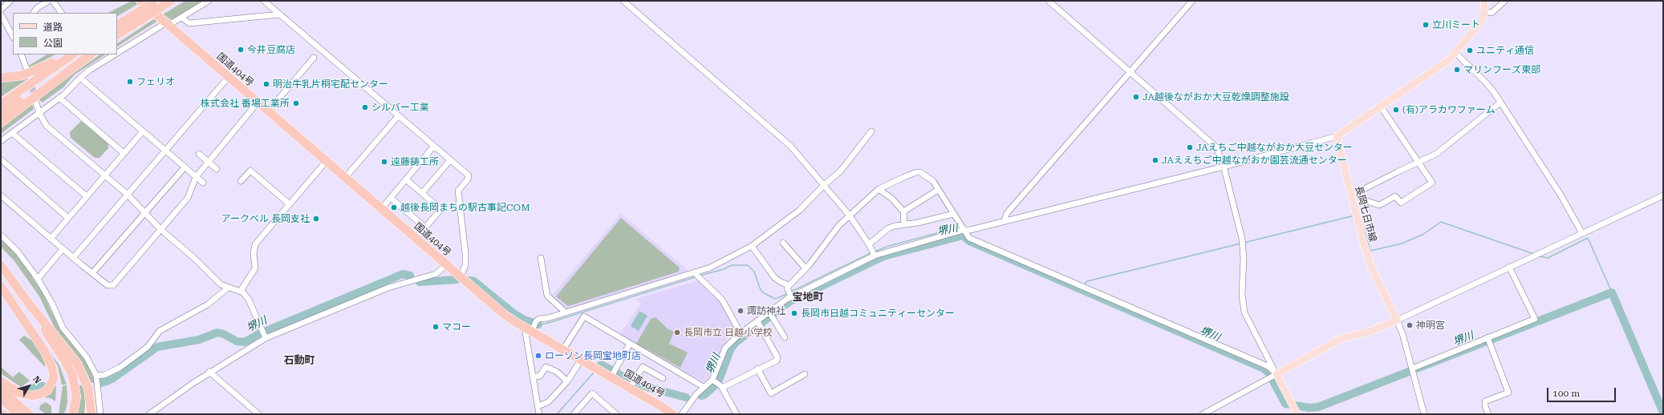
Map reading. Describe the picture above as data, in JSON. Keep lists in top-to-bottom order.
{
  "streets": {
    "highway": ["国道404号"],
    "main road": ["長岡七日市線"]
  },
  "districts": ["宝地町", "石動町"],
  "water": ["堺川"],
  "places": [
    "立川ミート",
    "今井豆腐店",
    "ユニティ通信",
    "マリンフーズ東部",
    "フェリオ",
    "明治牛乳片桐宅配センター",
    "JA越後ながおか大豆乾燥調整施設",
    "株式会社 番場工業所",
    "シルバー工業",
    "(有)アラカワファーム",
    "JAえちご中越ながおか大豆センター",
    "JAええちご中越ながおか園芸流通センター",
    "遠藤鋳工所",
    "越後長岡まちの駅古事記COM",
    "アークベル 長岡支社",
    "諏訪神社",
    "長岡市日越コミュニティーセンター",
    "神明宮",
    "マコー",
    "長岡市立 日越小学校",
    "ローソン長岡宝地町店"
  ],
  "legend": ["道路", "公園"],
  "scale_bar": "100 m",
  "north": "top right"
}
